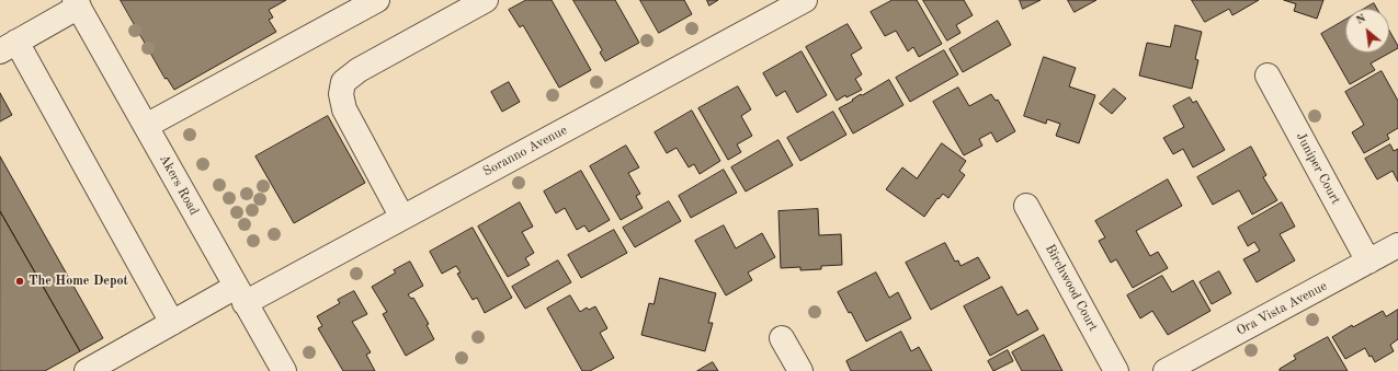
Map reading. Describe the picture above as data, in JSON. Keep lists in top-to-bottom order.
{
  "streets": {
    "street": [
      "Soranno Avenue",
      "Juniper Court",
      "Akers Road",
      "Birchwood Court",
      "Ora Vista Avenue"
    ]
  },
  "crossings": [
    ["Soranno Avenue", "Akers Road"],
    ["Juniper Court", "Ora Vista Avenue"]
  ],
  "places": ["The Home Depot"],
  "north": "top left"
}
